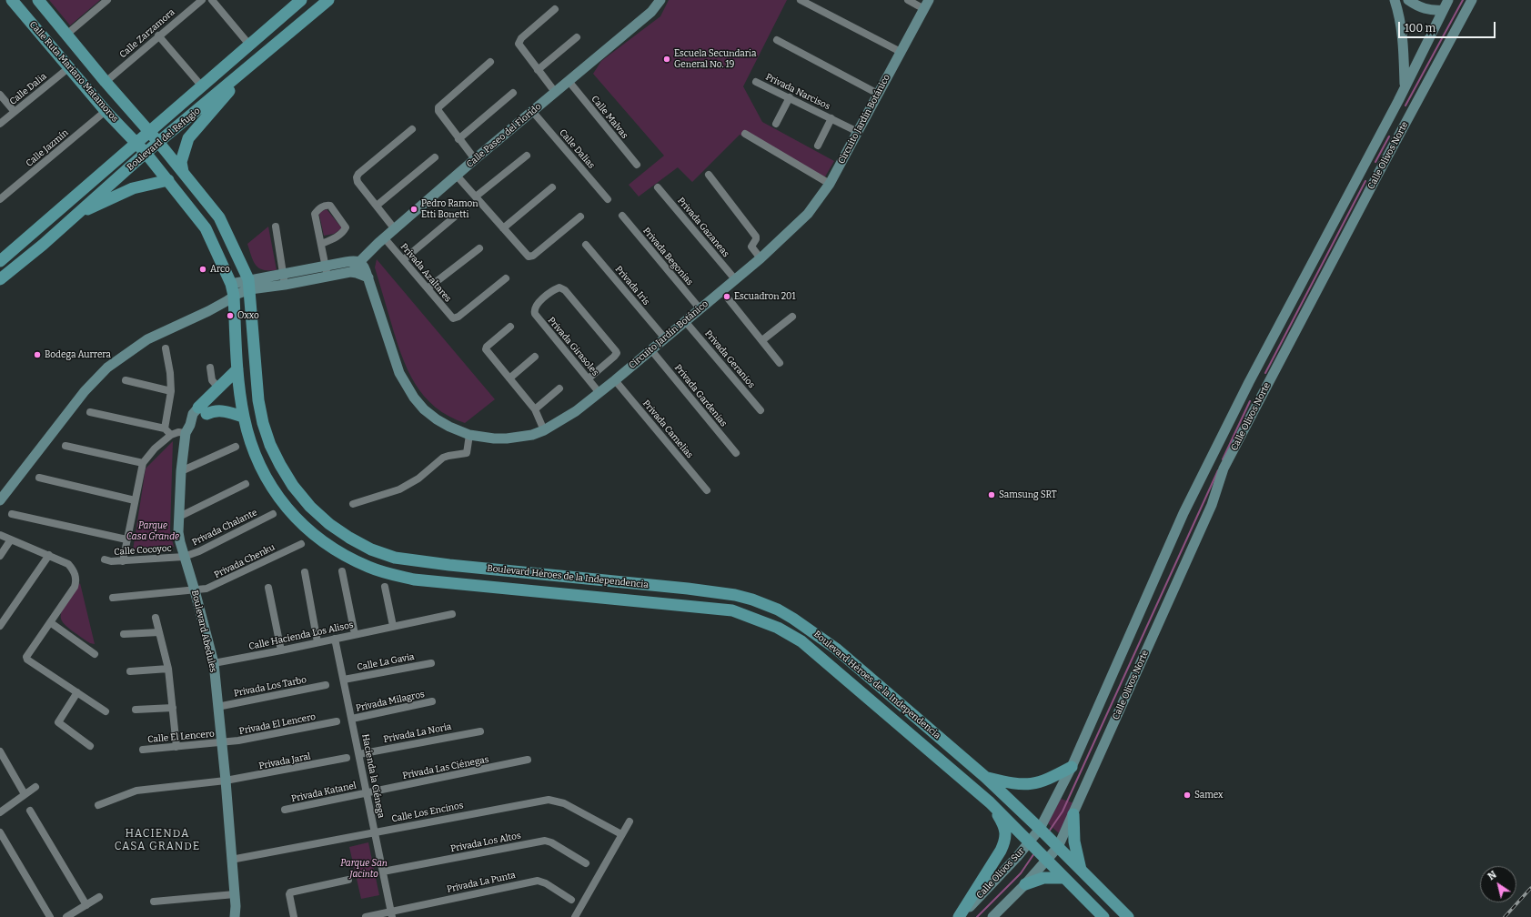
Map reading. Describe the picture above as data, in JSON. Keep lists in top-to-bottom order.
{
  "streets": {
    "main road": ["Calle Ruta Mariano Matamoros", "Boulevard del Refugio", "Boulevard Héroes de la Independencia"],
    "street": [
      "Calle Zarzamora",
      "Calle Dalia",
      "Privada Narcisos",
      "Calle Malvas",
      "Circuito Jardín Botánico",
      "Calle Paseo del Florido",
      "Calle Jazmín",
      "Calle Dalias",
      "Calle Olivos Norte",
      "Privada Gazaneas",
      "Privada Begonias",
      "Privada Azaltares",
      "Privada Iris",
      "Privada Girasoles",
      "Privada Geranios",
      "Privada Gardenias",
      "Privada Camelias",
      "Privada Chalante",
      "Calle Cocoyoc",
      "Privada Chenku",
      "Boulevard Abedules",
      "Calle Hacienda Los Alisos",
      "Calle La Gavia",
      "Privada Los Tarbo",
      "Privada Milagros",
      "Privada El Lencero",
      "Privada La Noria",
      "Calle El Lencero",
      "Privada Jaral",
      "Privada Las Ciénegas",
      "Hacienda la Ciénega",
      "Privada Katanel",
      "Calle Los Encinos",
      "Privada Los Altos",
      "Calle Olivos Sur",
      "Privada La Punta"
    ]
  },
  "crossings": [
    ["Calle Zarzamora", "Calle Ruta Mariano Matamoros"],
    ["Calle Ruta Mariano Matamoros", "Calle Dalia"],
    ["Calle Ruta Mariano Matamoros", "Boulevard del Refugio"],
    ["Calle Ruta Mariano Matamoros", "Calle Jazmín"],
    ["Calle Ruta Mariano Matamoros", "Boulevard Héroes de la Independencia"],
    ["Privada Narcisos", "Circuito Jardín Botánico"],
    ["Calle Malvas", "Calle Paseo del Florido"],
    ["Circuito Jardín Botánico", "Calle Paseo del Florido"],
    ["Circuito Jardín Botánico", "Privada Gazaneas"],
    ["Circuito Jardín Botánico", "Privada Begonias"],
    ["Circuito Jardín Botánico", "Privada Iris"],
    ["Circuito Jardín Botánico", "Privada Girasoles"],
    ["Circuito Jardín Botánico", "Privada Geranios"],
    ["Circuito Jardín Botánico", "Privada Gardenias"],
    ["Circuito Jardín Botánico", "Privada Camelias"],
    ["Calle Paseo del Florido", "Calle Dalias"],
    ["Calle Paseo del Florido", "Privada Azaltares"],
    ["Boulevard del Refugio", "Boulevard Héroes de la Independencia"],
    ["Calle Olivos Norte", "Boulevard Héroes de la Independencia"],
    ["Calle Olivos Norte", "Calle Olivos Sur"],
    ["Privada Chalante", "Calle Cocoyoc"],
    ["Privada Chalante", "Boulevard Abedules"],
    ["Calle Cocoyoc", "Boulevard Abedules"],
    ["Privada Chenku", "Boulevard Abedules"],
    ["Boulevard Héroes de la Independencia", "Calle Olivos Sur"],
    ["Boulevard Abedules", "Calle Hacienda Los Alisos"],
    ["Boulevard Abedules", "Privada Los Tarbo"],
    ["Boulevard Abedules", "Privada El Lencero"],
    ["Boulevard Abedules", "Calle El Lencero"],
    ["Boulevard Abedules", "Privada Jaral"],
    ["Boulevard Abedules", "Calle Los Encinos"],
    ["Calle Hacienda Los Alisos", "Hacienda la Ciénega"],
    ["Calle La Gavia", "Hacienda la Ciénega"],
    ["Privada Milagros", "Hacienda la Ciénega"],
    ["Privada El Lencero", "Calle El Lencero"],
    ["Privada La Noria", "Hacienda la Ciénega"],
    ["Privada Las Ciénegas", "Hacienda la Ciénega"],
    ["Privada Las Ciénegas", "Privada Katanel"],
    ["Hacienda la Ciénega", "Privada Katanel"],
    ["Hacienda la Ciénega", "Calle Los Encinos"],
    ["Hacienda la Ciénega", "Privada Los Altos"],
    ["Hacienda la Ciénega", "Privada La Punta"]
  ],
  "districts": ["HACIENDA CASA GRANDE"],
  "parks": ["Parque Casa Grande", "Parque San Jacinto"],
  "places": [
    "Escuela Secundaria General No. 19",
    "Pedro Ramon Etti Bonetti",
    "Arco",
    "Escuadron 201",
    "Oxxo",
    "Bodega Aurrera",
    "Samsung SRT",
    "Samex"
  ],
  "scale_bar": "100 m",
  "north": "top left"
}
